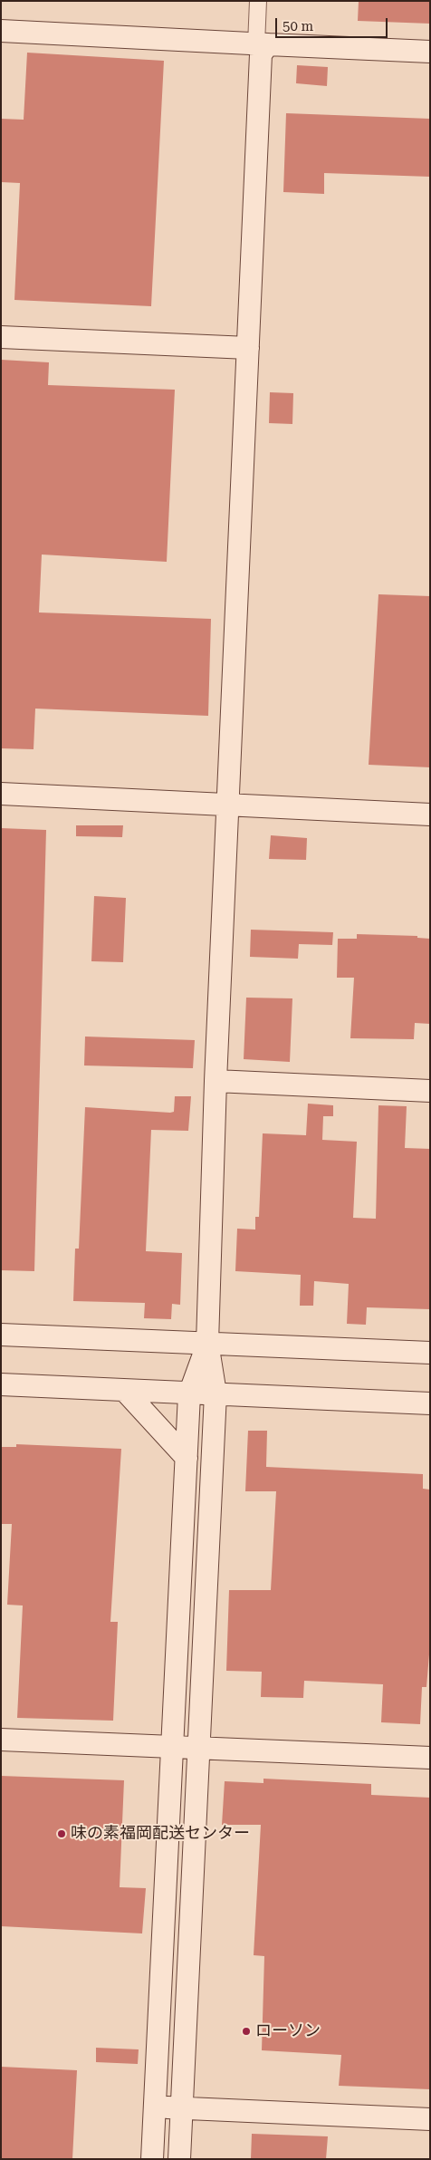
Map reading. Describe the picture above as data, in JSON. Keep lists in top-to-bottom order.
{
  "places": ["味の素福岡配送センター", "ローソン"],
  "scale_bar": "50 m"
}
